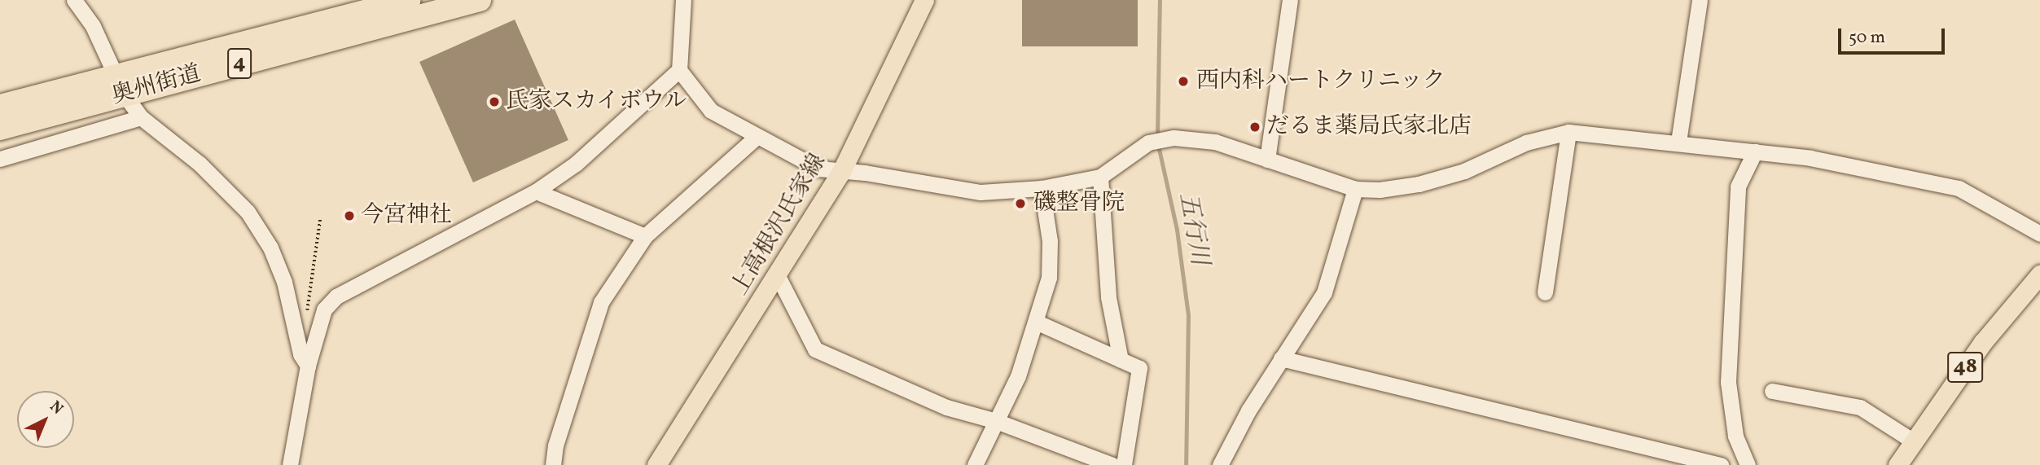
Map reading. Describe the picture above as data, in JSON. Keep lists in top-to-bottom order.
{
  "streets": {
    "highway": ["4", "奥州街道"],
    "main road": ["上高根沢氏家線", "48"]
  },
  "water": ["五行川"],
  "places": [
    "西内科ハートクリニック",
    "氏家スカイボウル",
    "だるま薬局氏家北店",
    "磯整骨院",
    "今宮神社"
  ],
  "scale_bar": "50 m",
  "north": "top right"
}
